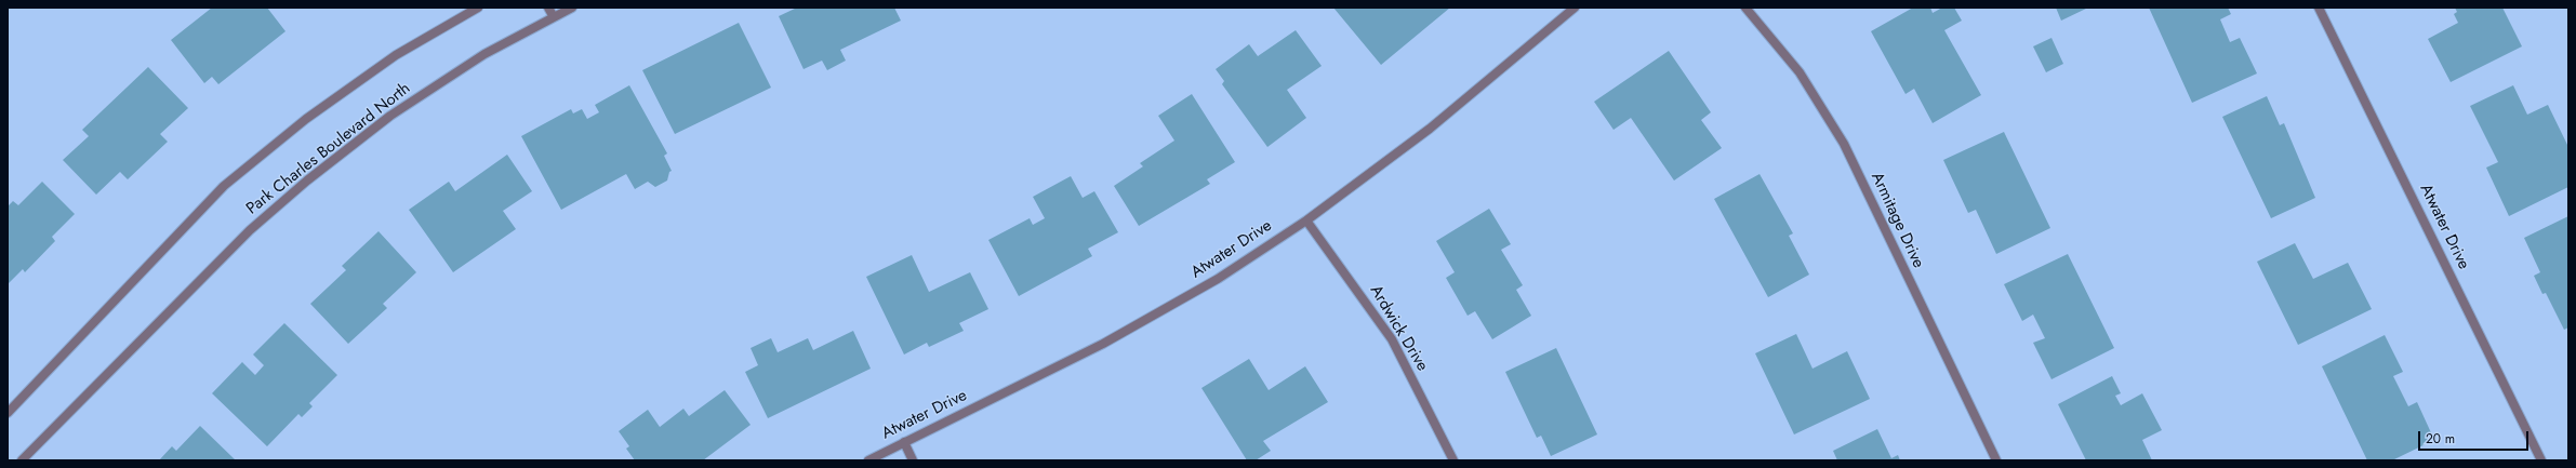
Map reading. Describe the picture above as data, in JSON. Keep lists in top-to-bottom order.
{
  "streets": {
    "street": [
      "Park Charles Boulevard North",
      "Armitage Drive",
      "Atwater Drive",
      "Ardwick Drive"
    ]
  },
  "crossings": [
    ["Atwater Drive", "Ardwick Drive"]
  ],
  "scale_bar": "20 m"
}
